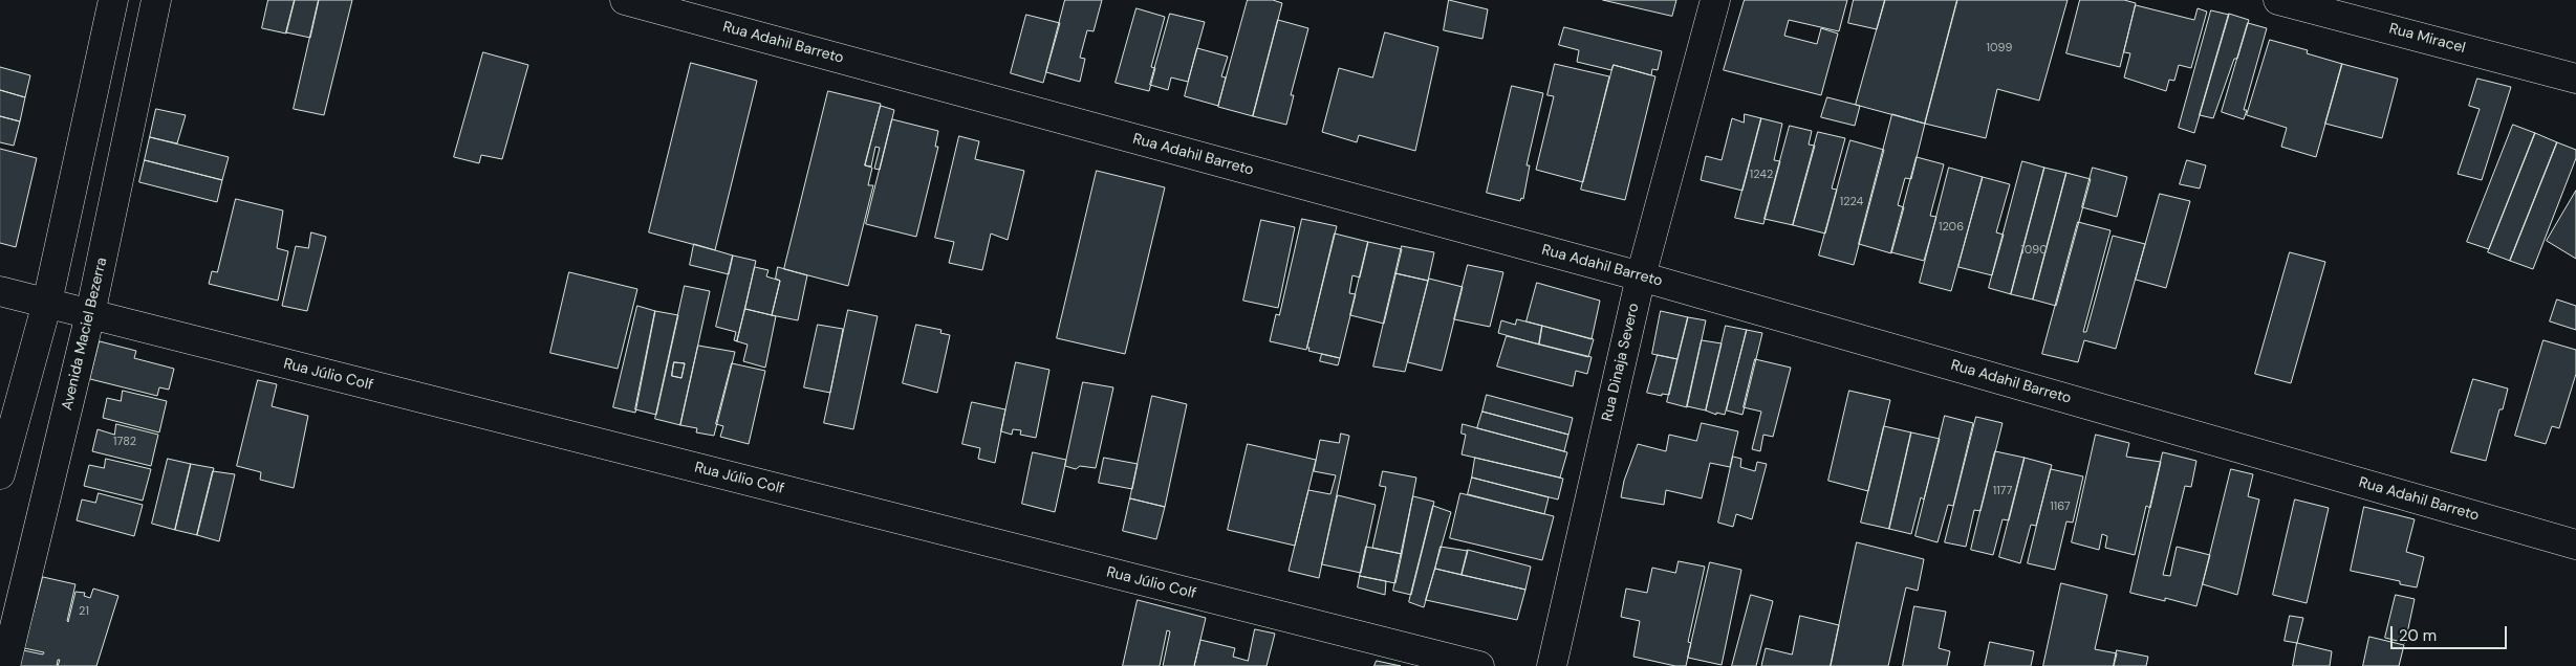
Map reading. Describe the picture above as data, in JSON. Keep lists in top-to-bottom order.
{
  "streets": {
    "street": [
      "Rua Miracel",
      "Rua Adahil Barreto",
      "Avenida Maciel Bezerra",
      "Rua Dinaja Severo",
      "Rua Júlio Colf"
    ]
  },
  "crossings": [
    ["Rua Adahil Barreto", "Rua Dinaja Severo"],
    ["Avenida Maciel Bezerra", "Rua Júlio Colf"]
  ],
  "house_numbers": [
    "1099",
    "1242",
    "1224",
    "1206",
    "1090",
    "1782",
    "1177",
    "1167",
    "21"
  ],
  "scale_bar": "20 m"
}
